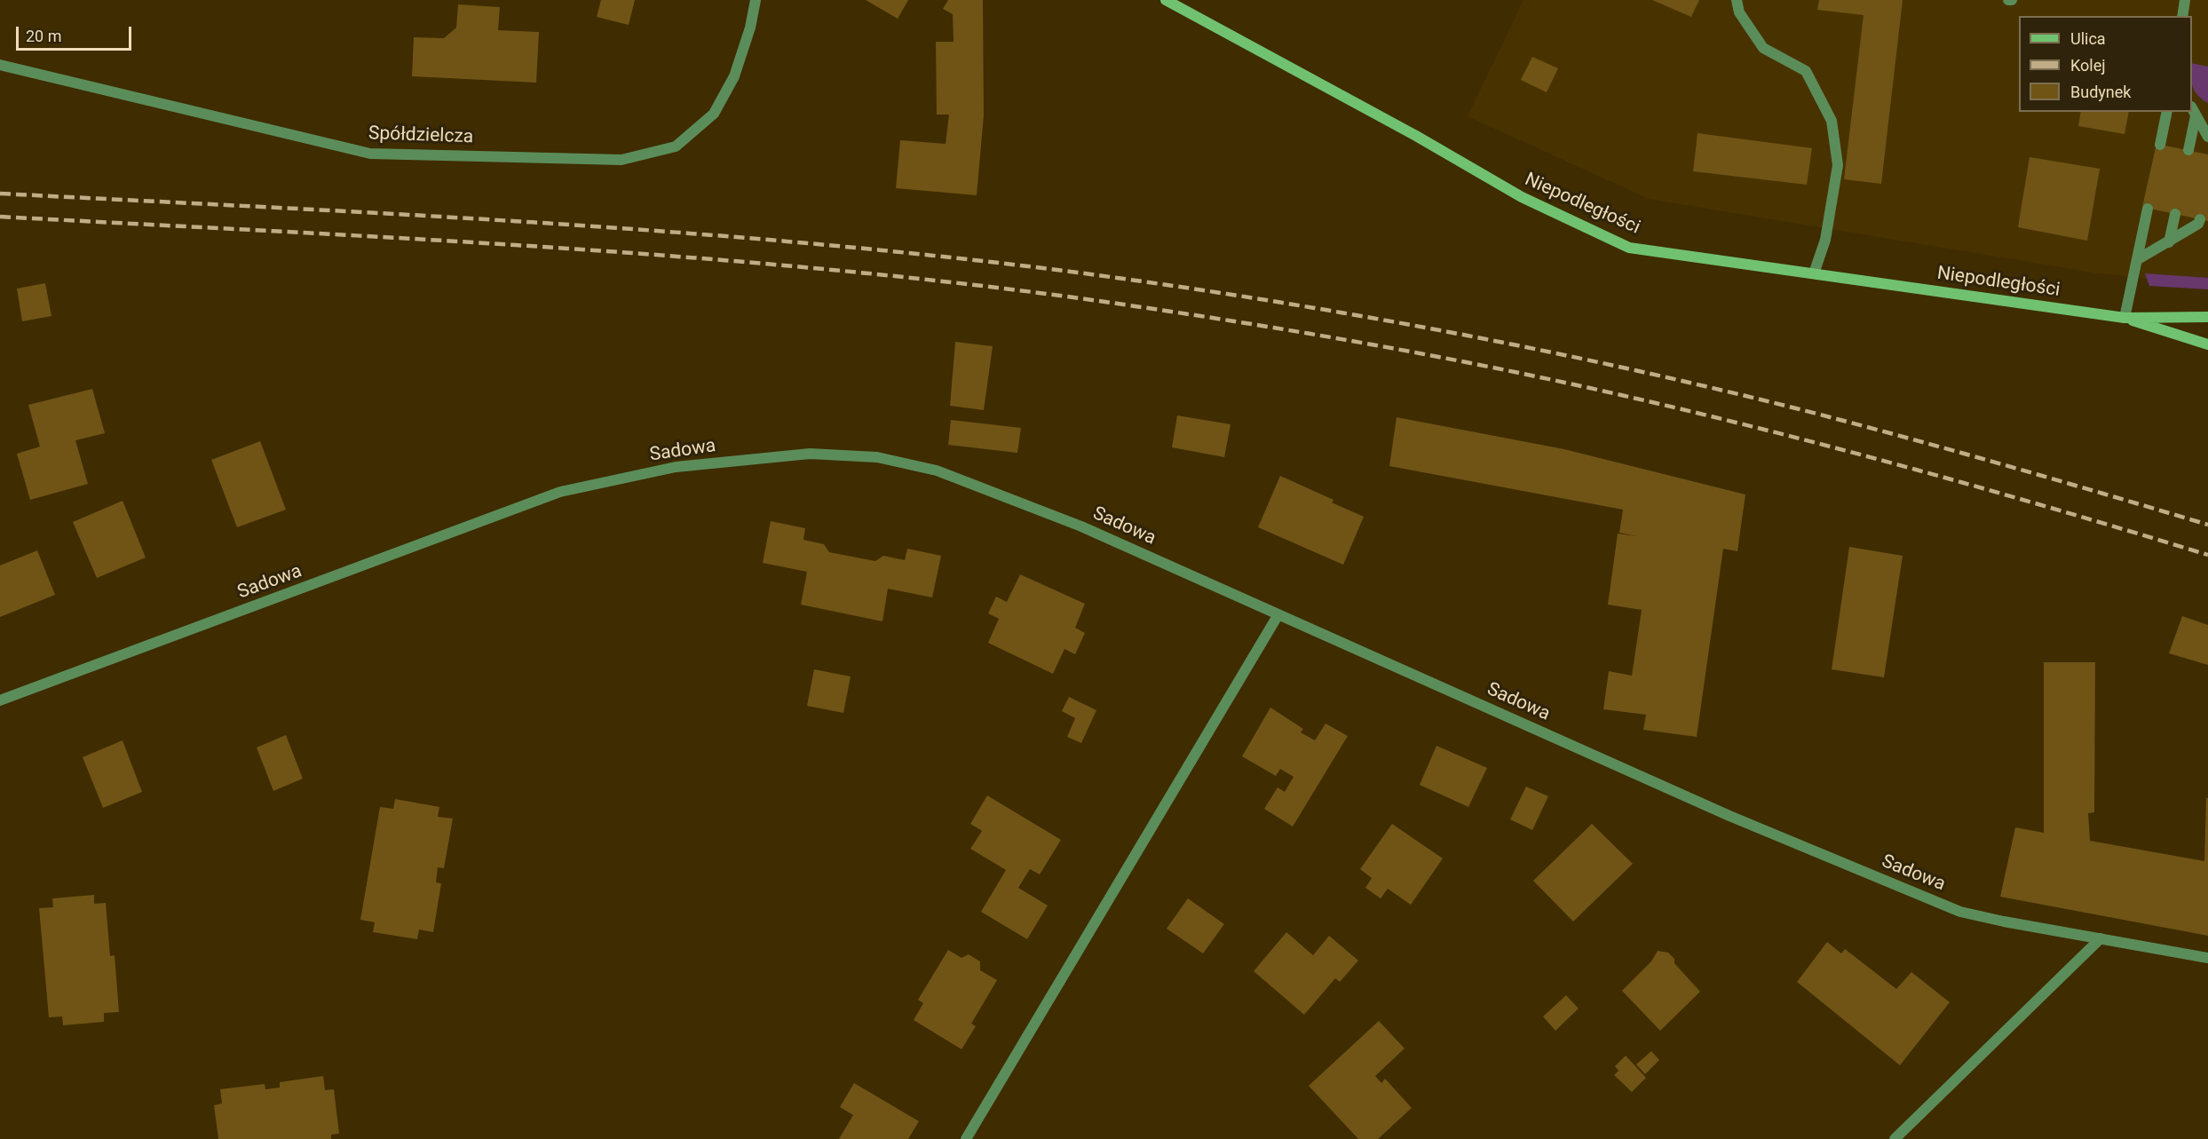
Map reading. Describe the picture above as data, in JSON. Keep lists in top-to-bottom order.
{
  "streets": {
    "street": ["Spółdzielcza", "Niepodległości", "Sadowa"]
  },
  "legend": ["Ulica", "Kolej", "Budynek"],
  "scale_bar": "20 m"
}
